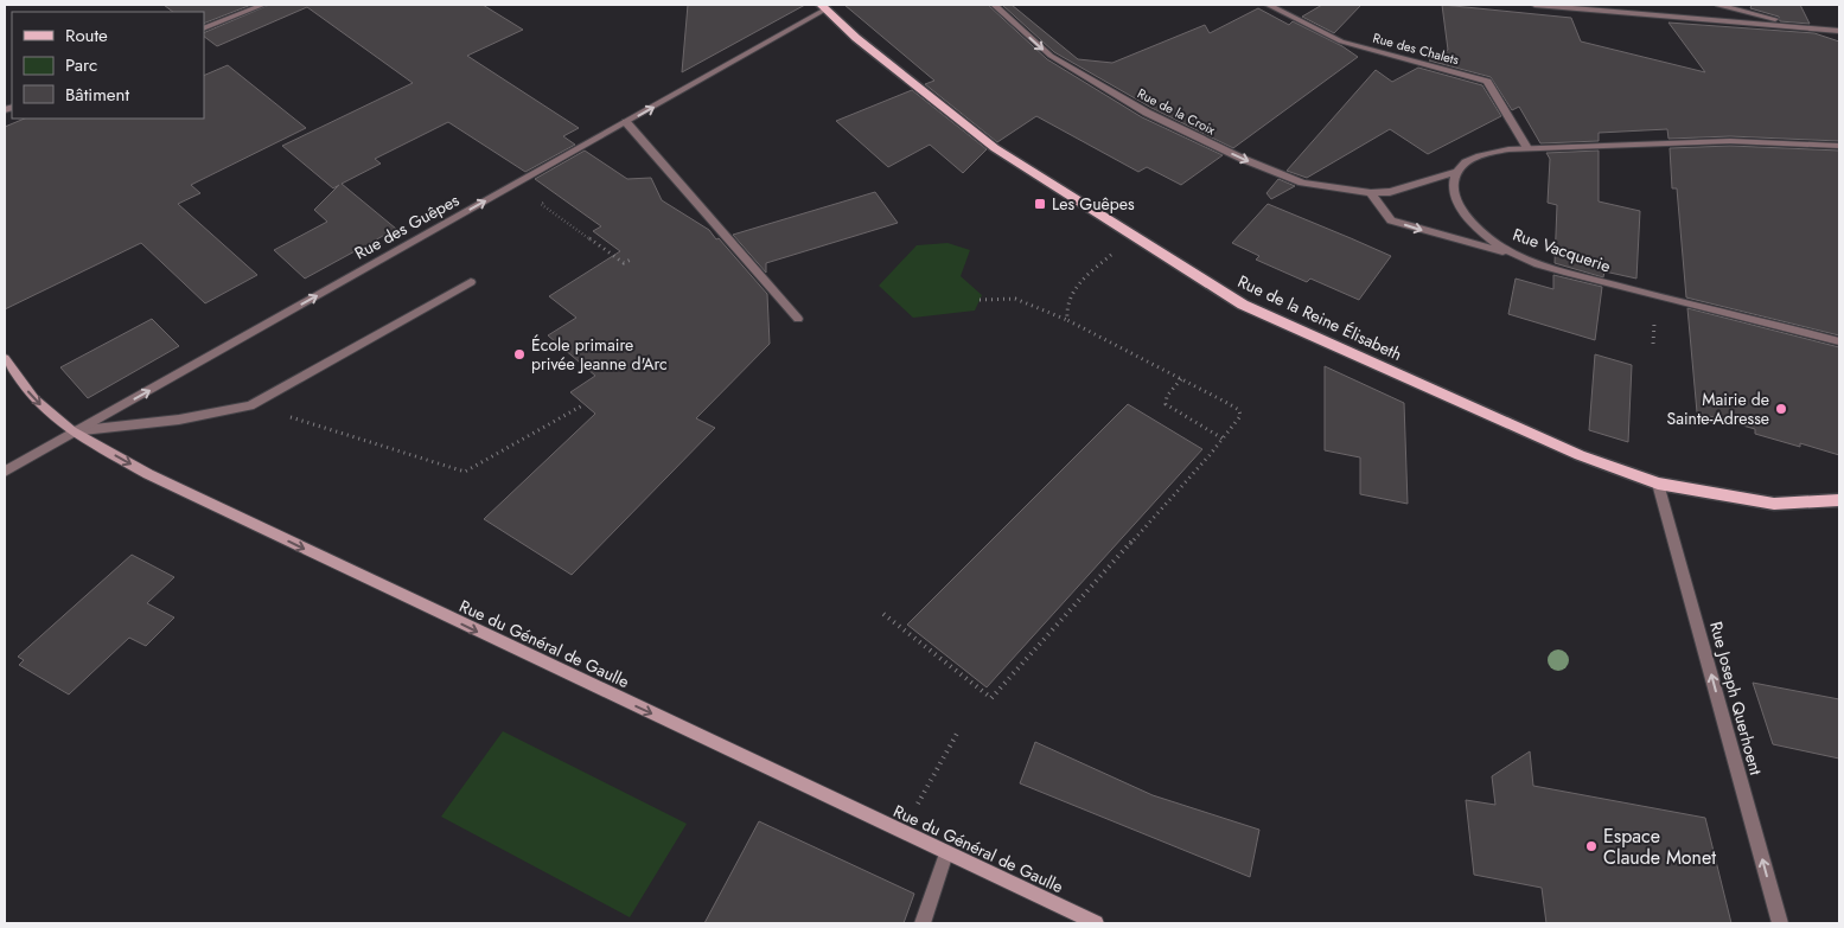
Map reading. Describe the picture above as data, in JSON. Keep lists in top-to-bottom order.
{
  "streets": {
    "main road": ["Rue de la Reine Élisabeth", "Rue du Général de Gaulle"],
    "street": [
      "Rue des Chalets",
      "Rue de la Croix",
      "Rue des Guêpes",
      "Rue Vacquerie",
      "Rue Joseph Querhoent"
    ]
  },
  "crossings": [
    ["Rue de la Croix", "Rue Vacquerie"],
    ["Rue des Guêpes", "Rue de la Reine Élisabeth"],
    ["Rue des Guêpes", "Rue du Général de Gaulle"],
    ["Rue de la Reine Élisabeth", "Rue Joseph Querhoent"]
  ],
  "one_way": ["Rue de la Croix", "Rue du Général de Gaulle", "Rue Joseph Querhoent"],
  "places": {
    "transit": ["Les Guêpes"],
    "other": ["École primaire privée Jeanne d'Arc", "Mairie de Sainte-Adresse", "Espace Claude Monet"]
  },
  "legend": ["Route", "Parc", "Bâtiment"]
}
